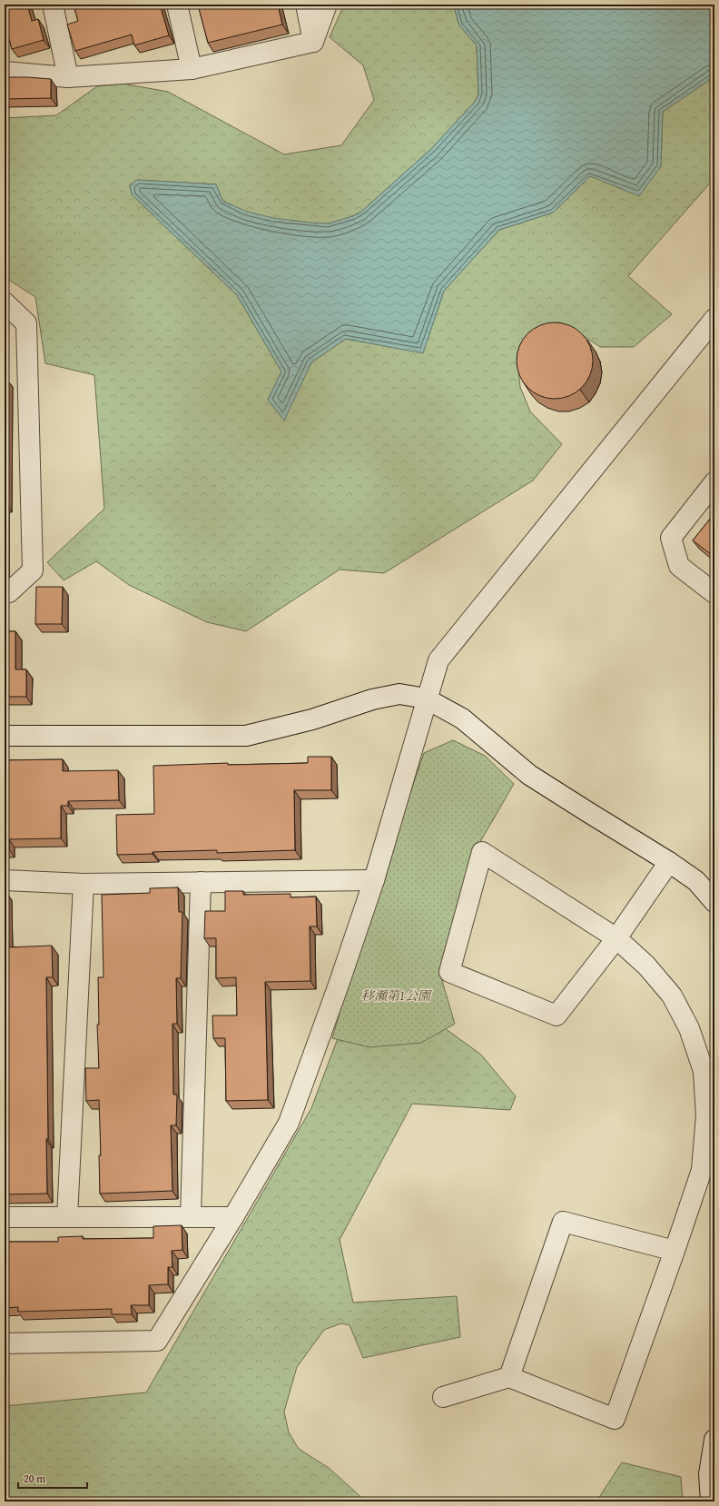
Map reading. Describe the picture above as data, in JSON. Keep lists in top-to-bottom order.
{
  "parks": ["移瀬第1公園"],
  "scale_bar": "20 m"
}
